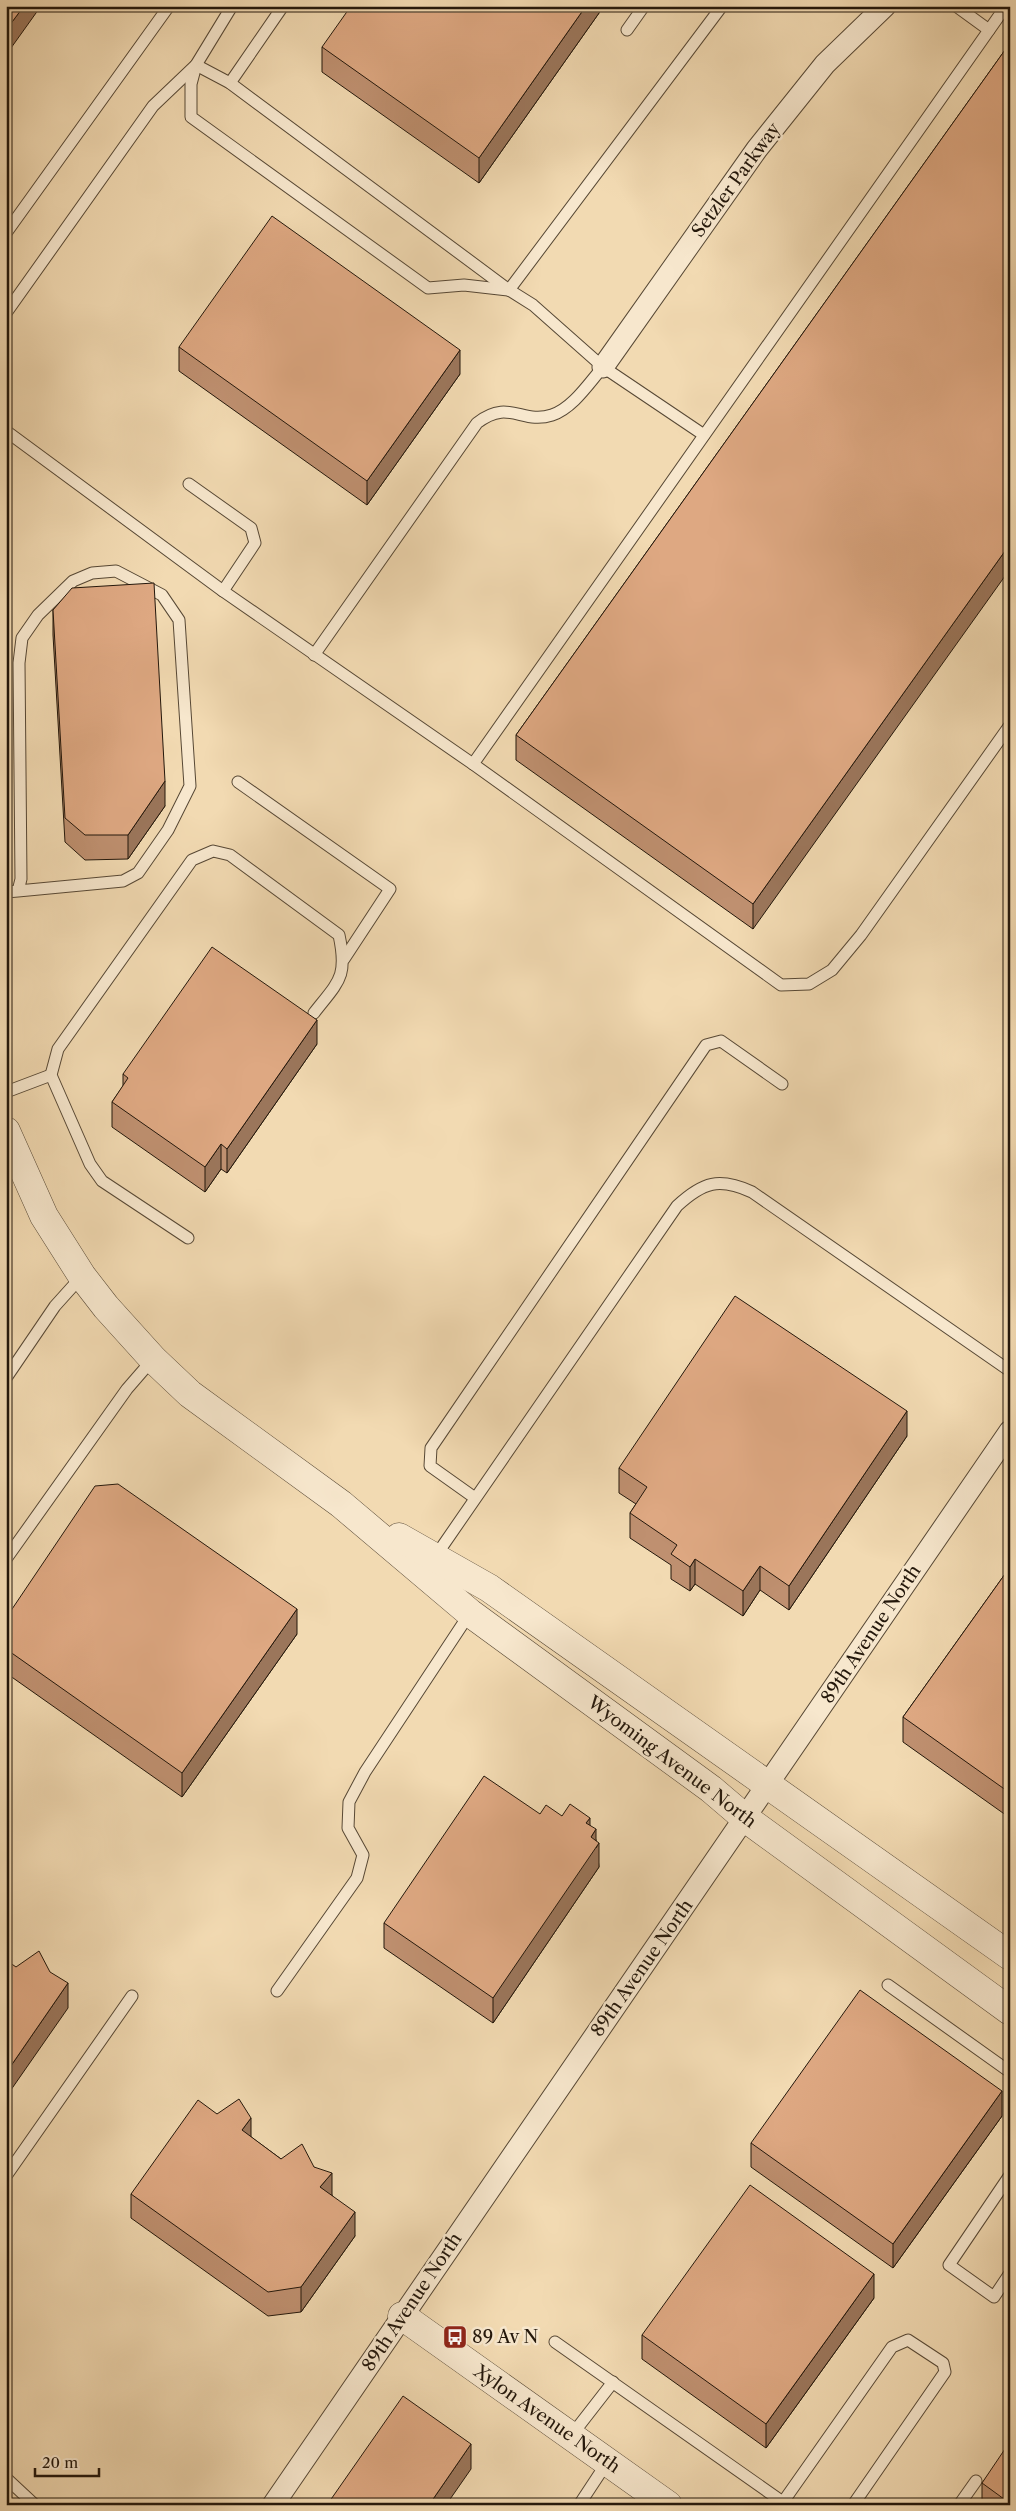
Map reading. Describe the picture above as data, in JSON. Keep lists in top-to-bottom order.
{
  "streets": {
    "street": [
      "Setzler Parkway",
      "89th Avenue North",
      "Wyoming Avenue North",
      "Xylon Avenue North"
    ]
  },
  "crossings": [
    ["89th Avenue North", "Wyoming Avenue North"],
    ["89th Avenue North", "Xylon Avenue North"]
  ],
  "places": {
    "bus stop": ["89 Av N"]
  },
  "scale_bar": "20 m"
}
